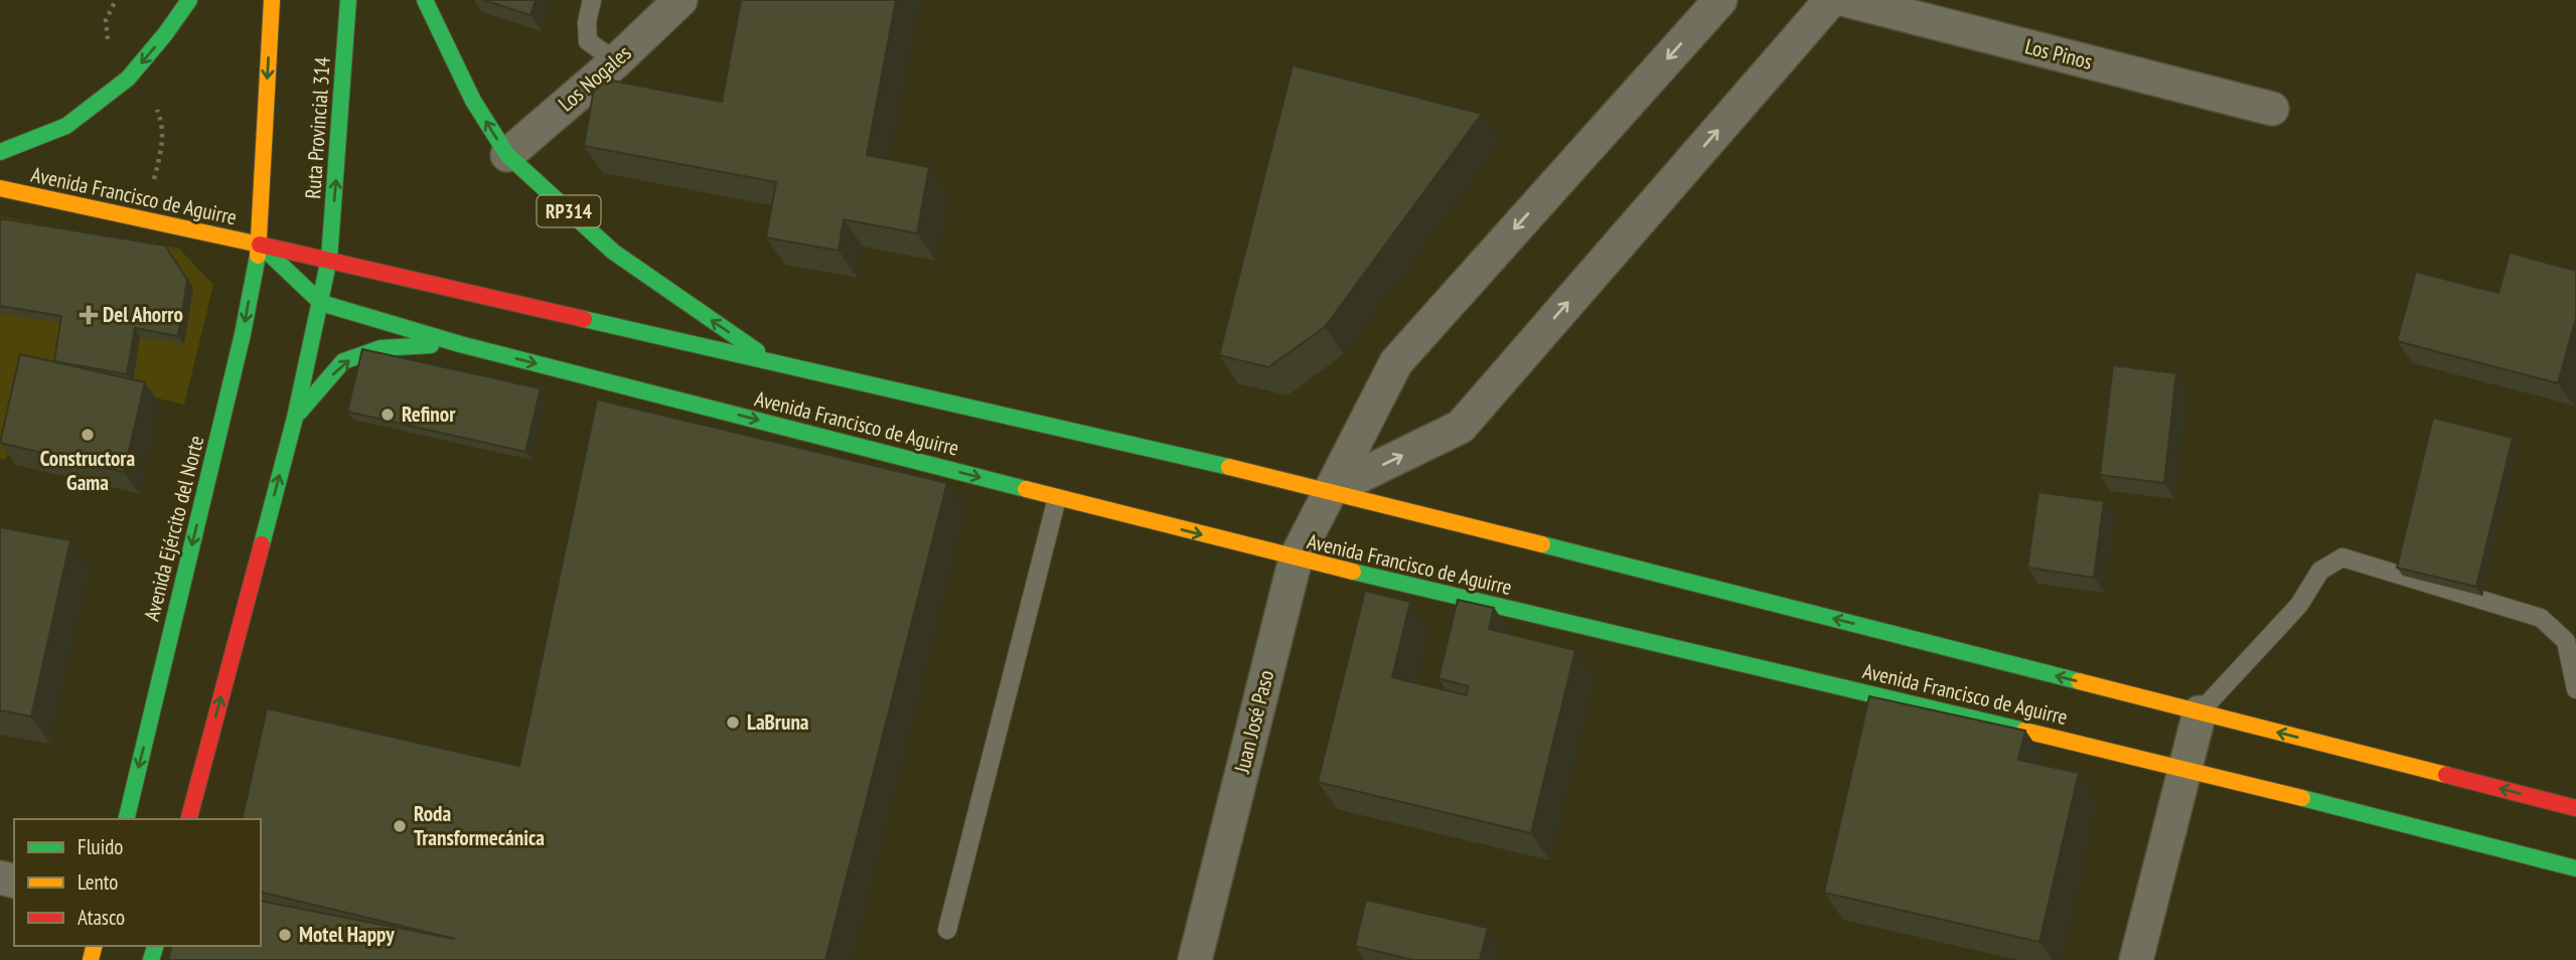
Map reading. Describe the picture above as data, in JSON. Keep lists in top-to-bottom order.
{
  "streets": {
    "main road": [
      "Ruta Provincial 314",
      "Avenida Francisco de Aguirre",
      "RP314",
      "Avenida Ejército del Norte"
    ],
    "street": ["Los Pinos", "Los Nogales", "Juan José Paso"]
  },
  "crossings": [
    ["Los Nogales", "RP314"],
    ["Ruta Provincial 314", "Avenida Francisco de Aguirre"],
    ["Avenida Francisco de Aguirre", "RP314"],
    ["Avenida Francisco de Aguirre", "Avenida Ejército del Norte"],
    ["Avenida Francisco de Aguirre", "Juan José Paso"]
  ],
  "places": {
    "health": ["Del Ahorro"],
    "other": [
      "Refinor",
      "Constructora Gama",
      "LaBruna",
      "Roda Transformecánica",
      "Motel Happy"
    ]
  },
  "legend": ["Fluido", "Lento", "Atasco"]
}
